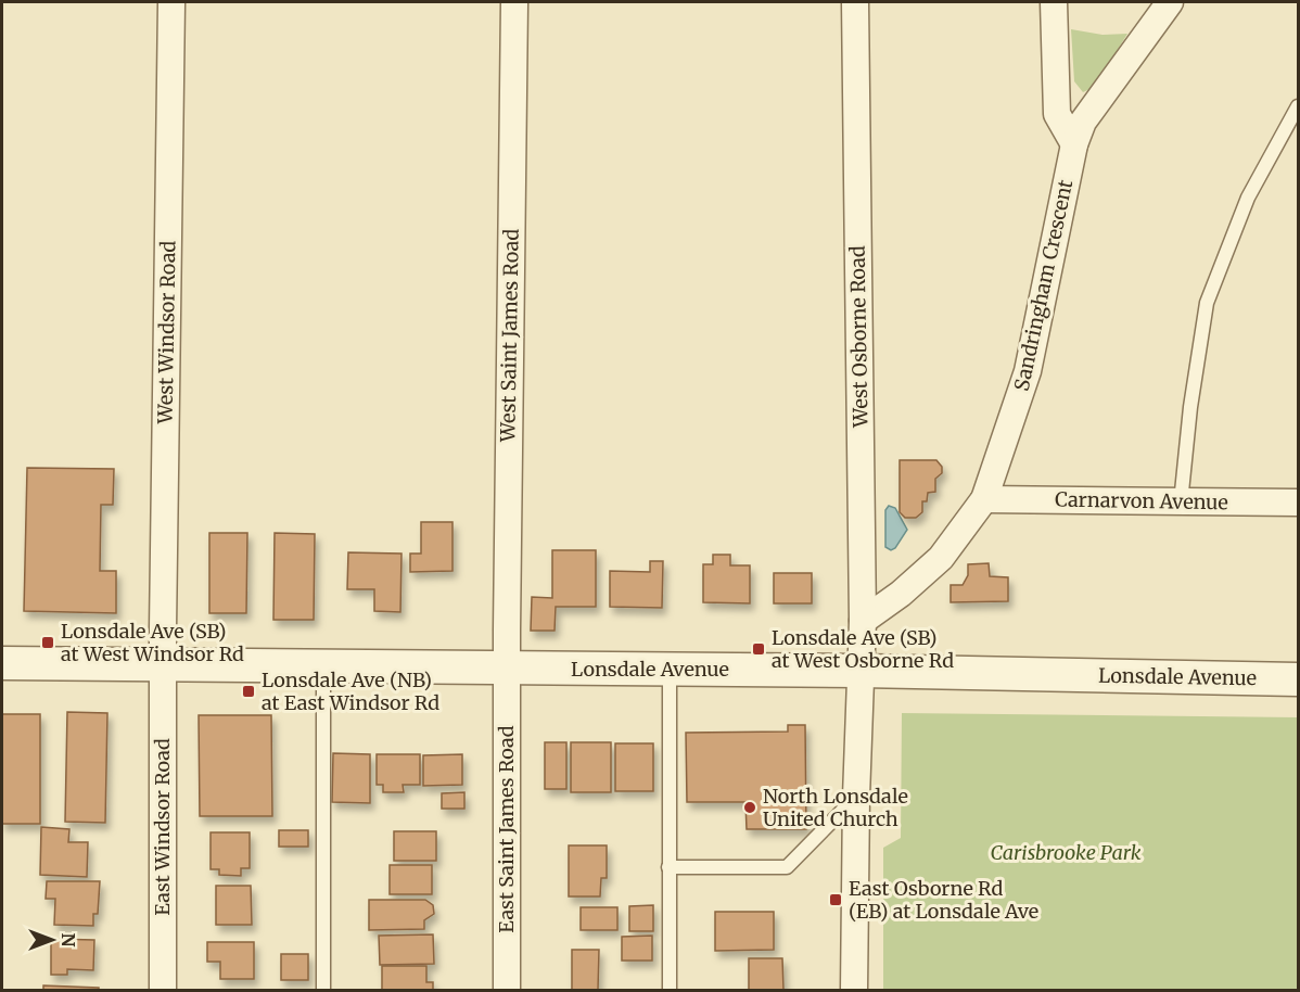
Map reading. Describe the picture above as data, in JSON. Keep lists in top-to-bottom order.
{
  "streets": {
    "street": [
      "Sandringham Crescent",
      "West Windsor Road",
      "West Saint James Road",
      "West Osborne Road",
      "Carnarvon Avenue",
      "Lonsdale Avenue",
      "East Windsor Road",
      "East Saint James Road"
    ]
  },
  "crossings": [
    ["Sandringham Crescent", "West Osborne Road"],
    ["Sandringham Crescent", "Carnarvon Avenue"],
    ["West Windsor Road", "Lonsdale Avenue"],
    ["West Windsor Road", "East Windsor Road"],
    ["West Saint James Road", "Lonsdale Avenue"],
    ["West Saint James Road", "East Saint James Road"],
    ["West Osborne Road", "Lonsdale Avenue"],
    ["Lonsdale Avenue", "East Windsor Road"],
    ["Lonsdale Avenue", "East Saint James Road"]
  ],
  "parks": ["Carisbrooke Park"],
  "places": {
    "transit": [
      "Lonsdale Ave (SB) at West Windsor Rd",
      "Lonsdale Ave (SB) at West Osborne Rd",
      "Lonsdale Ave (NB) at East Windsor Rd",
      "East Osborne Rd (EB) at Lonsdale Ave"
    ],
    "other": ["North Lonsdale United Church"]
  },
  "north": "right"
}
